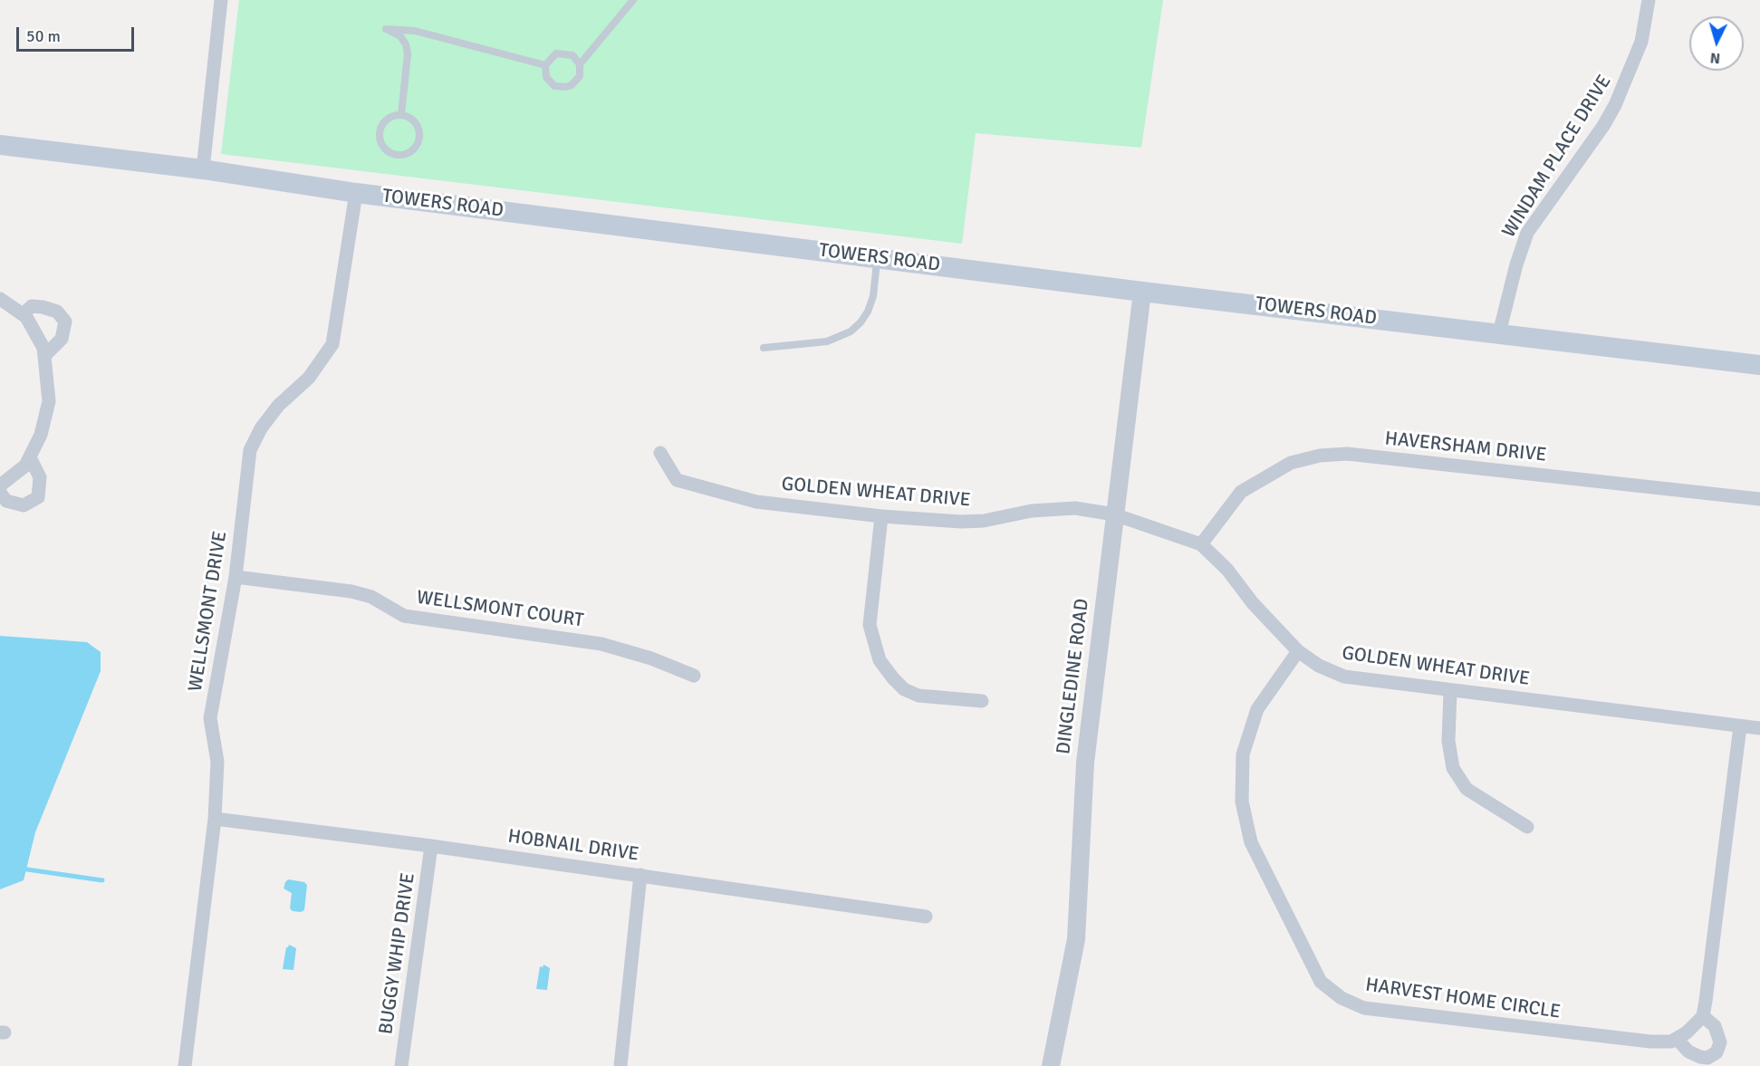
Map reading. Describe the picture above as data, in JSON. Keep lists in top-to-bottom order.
{
  "streets": {
    "main road": ["TOWERS ROAD"],
    "street": [
      "WINDAM PLACE DRIVE",
      "HAVERSHAM DRIVE",
      "GOLDEN WHEAT DRIVE",
      "WELLSMONT COURT",
      "WELLSMONT DRIVE",
      "DINGLEDINE ROAD",
      "HOBNAIL DRIVE",
      "BUGGY WHIP DRIVE",
      "HARVEST HOME CIRCLE"
    ]
  },
  "crossings": [
    ["WINDAM PLACE DRIVE", "TOWERS ROAD"],
    ["TOWERS ROAD", "WELLSMONT DRIVE"],
    ["TOWERS ROAD", "DINGLEDINE ROAD"],
    ["HAVERSHAM DRIVE", "GOLDEN WHEAT DRIVE"],
    ["GOLDEN WHEAT DRIVE", "DINGLEDINE ROAD"],
    ["GOLDEN WHEAT DRIVE", "HARVEST HOME CIRCLE"],
    ["WELLSMONT COURT", "WELLSMONT DRIVE"],
    ["WELLSMONT DRIVE", "HOBNAIL DRIVE"],
    ["HOBNAIL DRIVE", "BUGGY WHIP DRIVE"]
  ],
  "scale_bar": "50 m",
  "north": "bottom"
}
